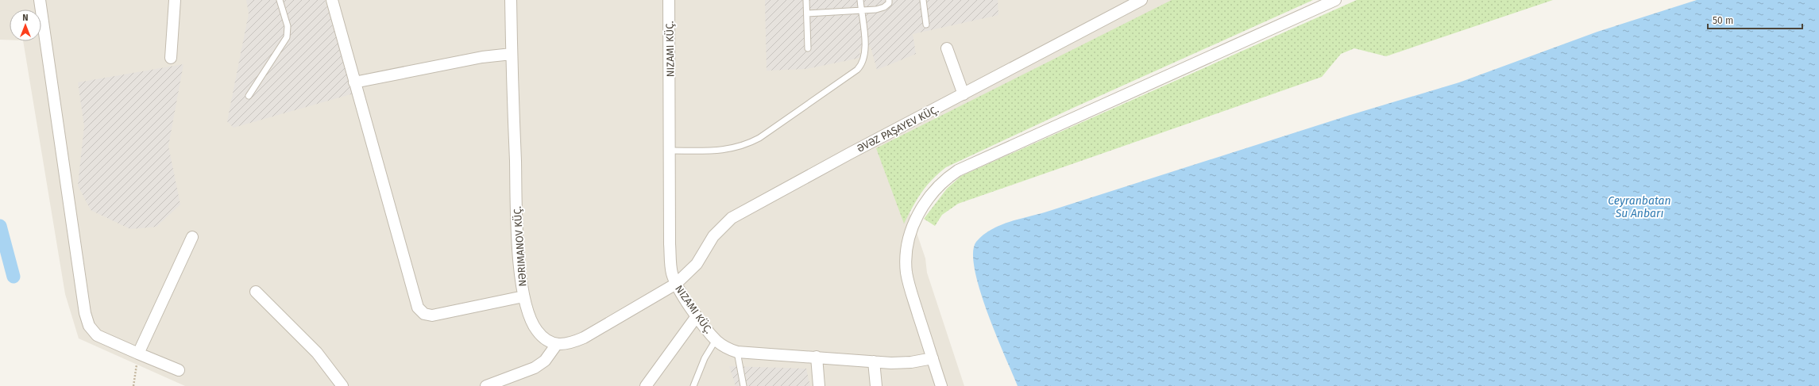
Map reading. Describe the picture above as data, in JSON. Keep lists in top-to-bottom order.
{
  "streets": {
    "street": ["NIZAMI KÜÇ.", "ƏVƏZ PAŞAYEV KÜÇ.", "NƏRIMANOV KÜÇ."]
  },
  "crossings": [
    ["NIZAMI KÜÇ.", "ƏVƏZ PAŞAYEV KÜÇ."]
  ],
  "water": ["Ceyranbatan Su Anbarı"],
  "scale_bar": "50 m",
  "north": "top"
}
